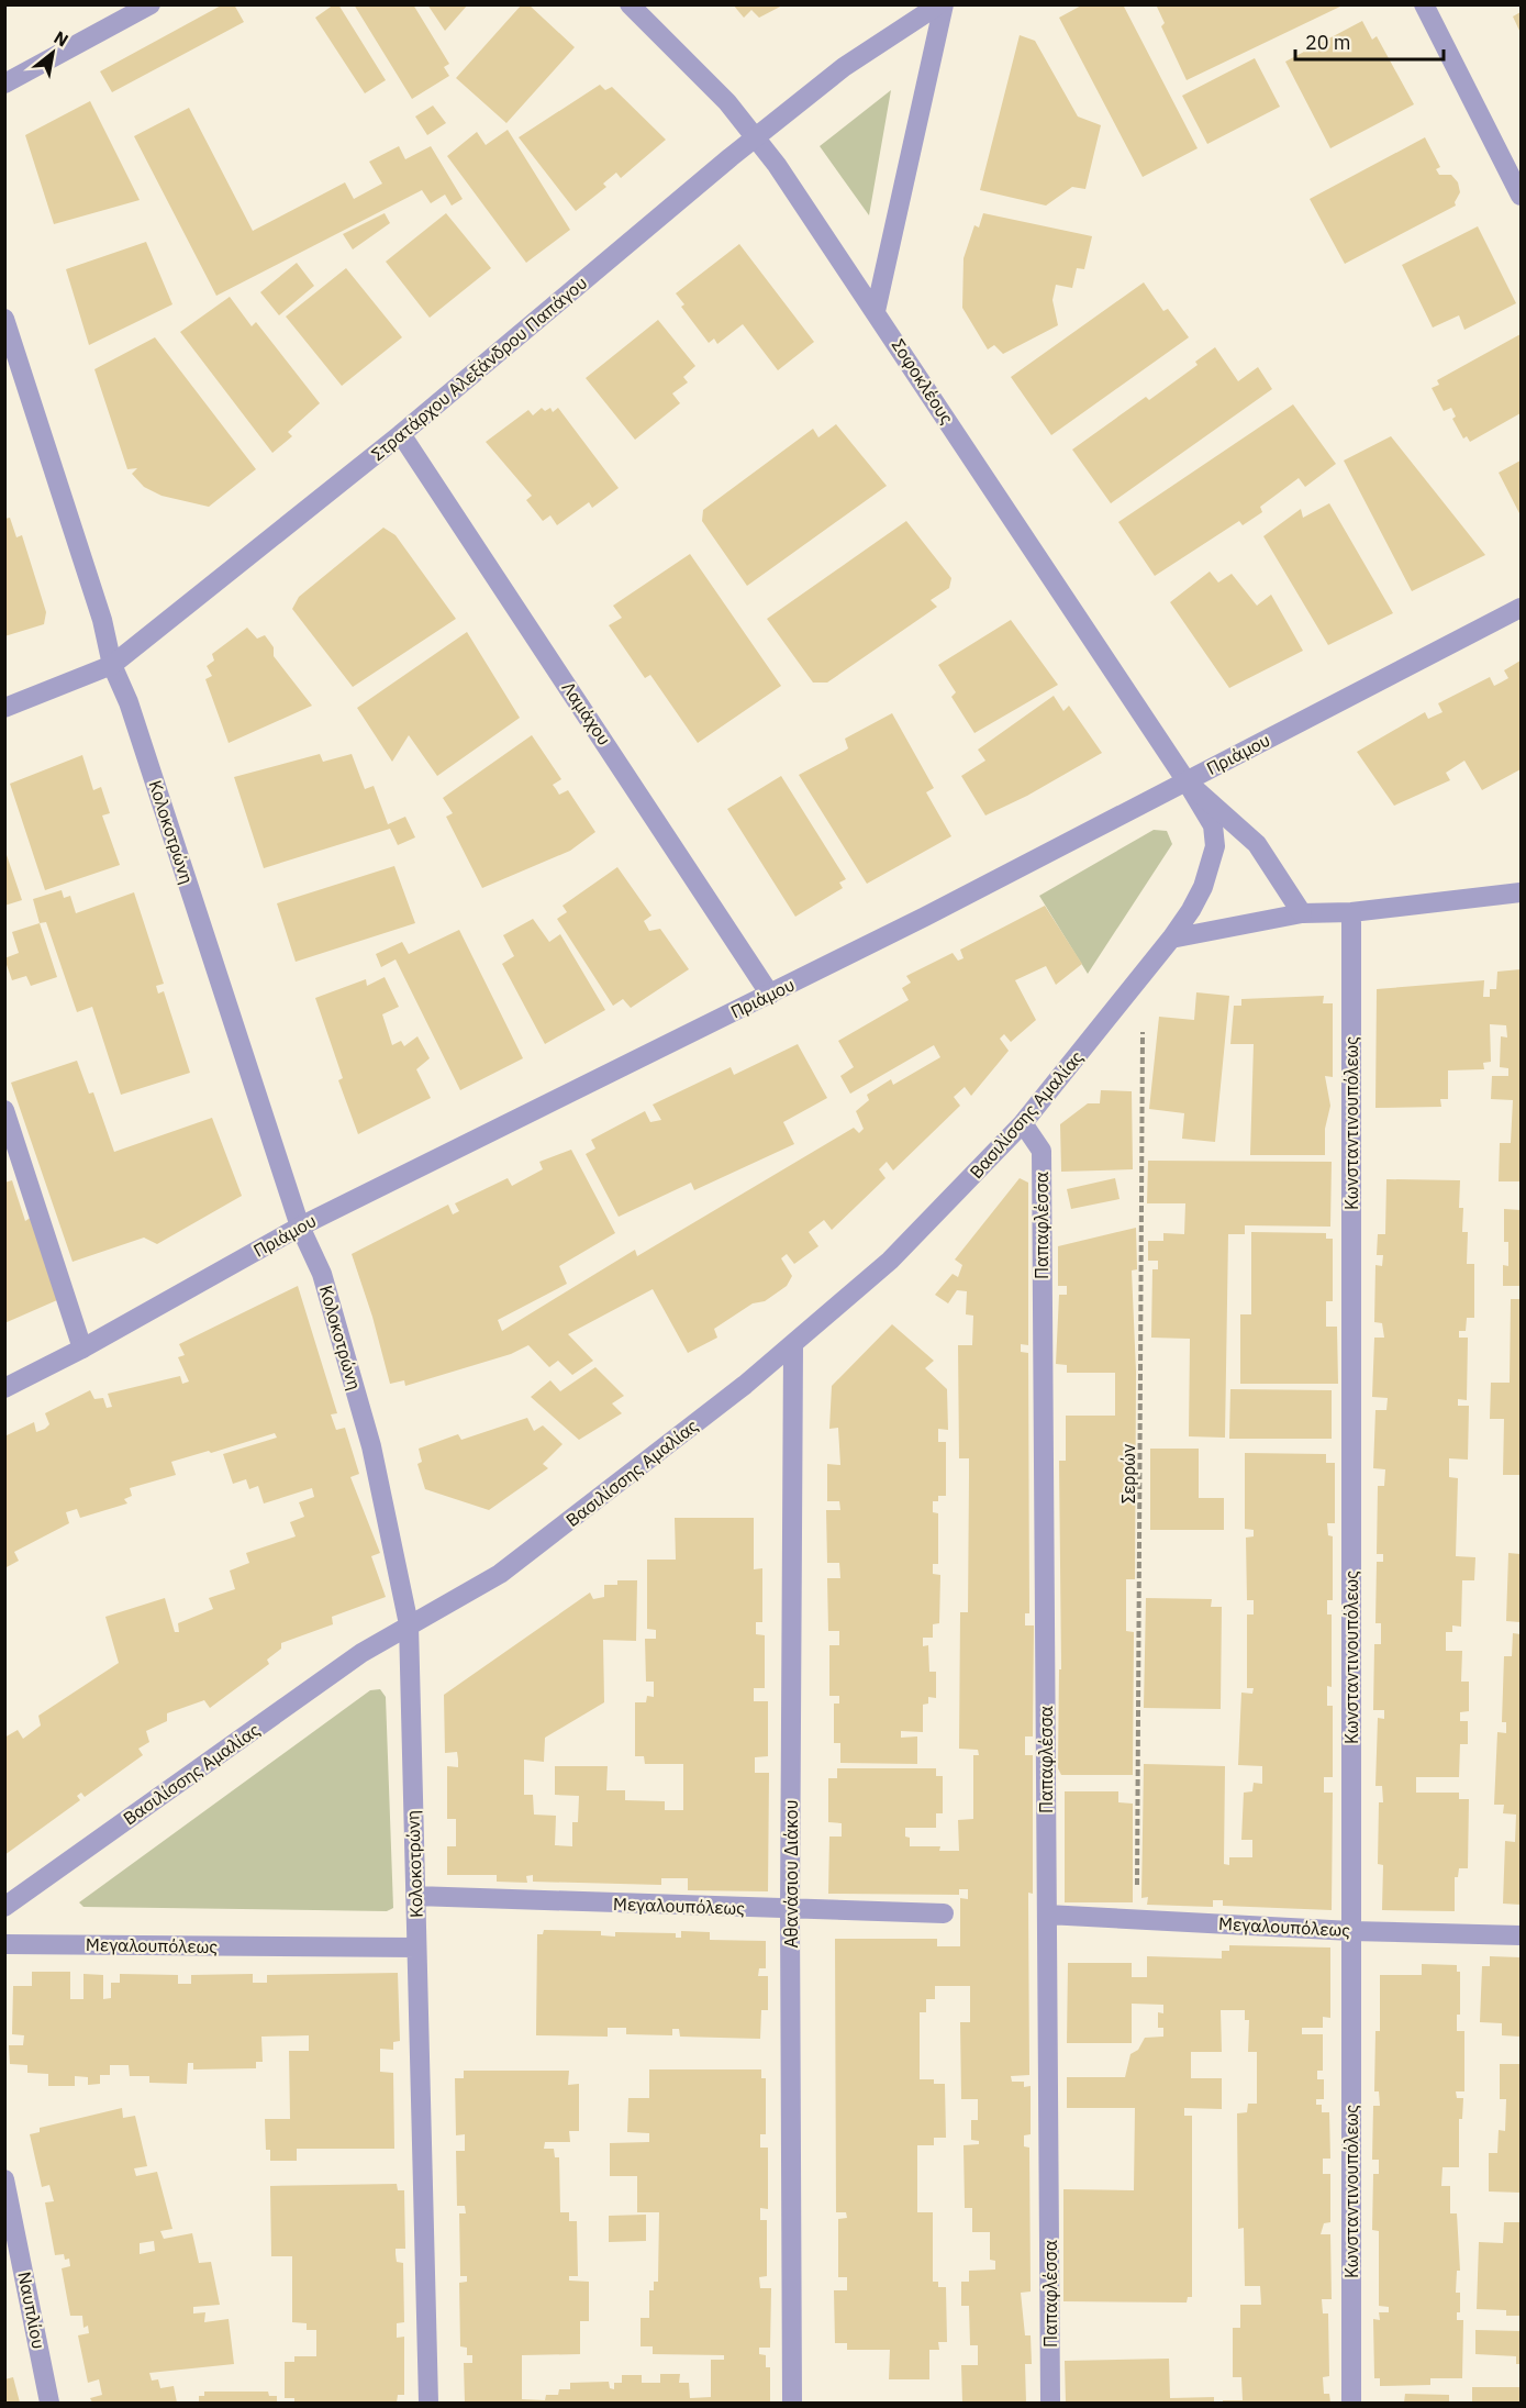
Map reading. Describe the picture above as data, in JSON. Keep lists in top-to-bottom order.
{
  "streets": {
    "street": [
      "Στρατάρχου Αλεξάνδρου Παπάγου",
      "Σοφοκλέους",
      "Λαμάχου",
      "Πριάμου",
      "Κολοκοτρώνη",
      "Βασιλίσσης Αμαλίας",
      "Κωνσταντινουπόλεως",
      "Παπαφλέσσα",
      "Αθανάσιου Διάκου",
      "Μεγαλουπόλεως",
      "Ναυπλίου"
    ],
    "path": ["Σερρών"]
  },
  "crossings": [
    ["Στρατάρχου Αλεξάνδρου Παπάγου", "Σοφοκλέους"],
    ["Στρατάρχου Αλεξάνδρου Παπάγου", "Λαμάχου"],
    ["Στρατάρχου Αλεξάνδρου Παπάγου", "Κολοκοτρώνη"],
    ["Σοφοκλέους", "Πριάμου"],
    ["Σοφοκλέους", "Βασιλίσσης Αμαλίας"],
    ["Λαμάχου", "Πριάμου"],
    ["Πριάμου", "Κολοκοτρώνη"],
    ["Πριάμου", "Βασιλίσσης Αμαλίας"],
    ["Κολοκοτρώνη", "Βασιλίσσης Αμαλίας"],
    ["Κολοκοτρώνη", "Μεγαλουπόλεως"],
    ["Βασιλίσσης Αμαλίας", "Παπαφλέσσα"],
    ["Βασιλίσσης Αμαλίας", "Αθανάσιου Διάκου"],
    ["Κωνσταντινουπόλεως", "Μεγαλουπόλεως"],
    ["Παπαφλέσσα", "Μεγαλουπόλεως"],
    ["Σερρών", "Μεγαλουπόλεως"],
    ["Αθανάσιου Διάκου", "Μεγαλουπόλεως"]
  ],
  "scale_bar": "20 m",
  "north": "top right"
}
